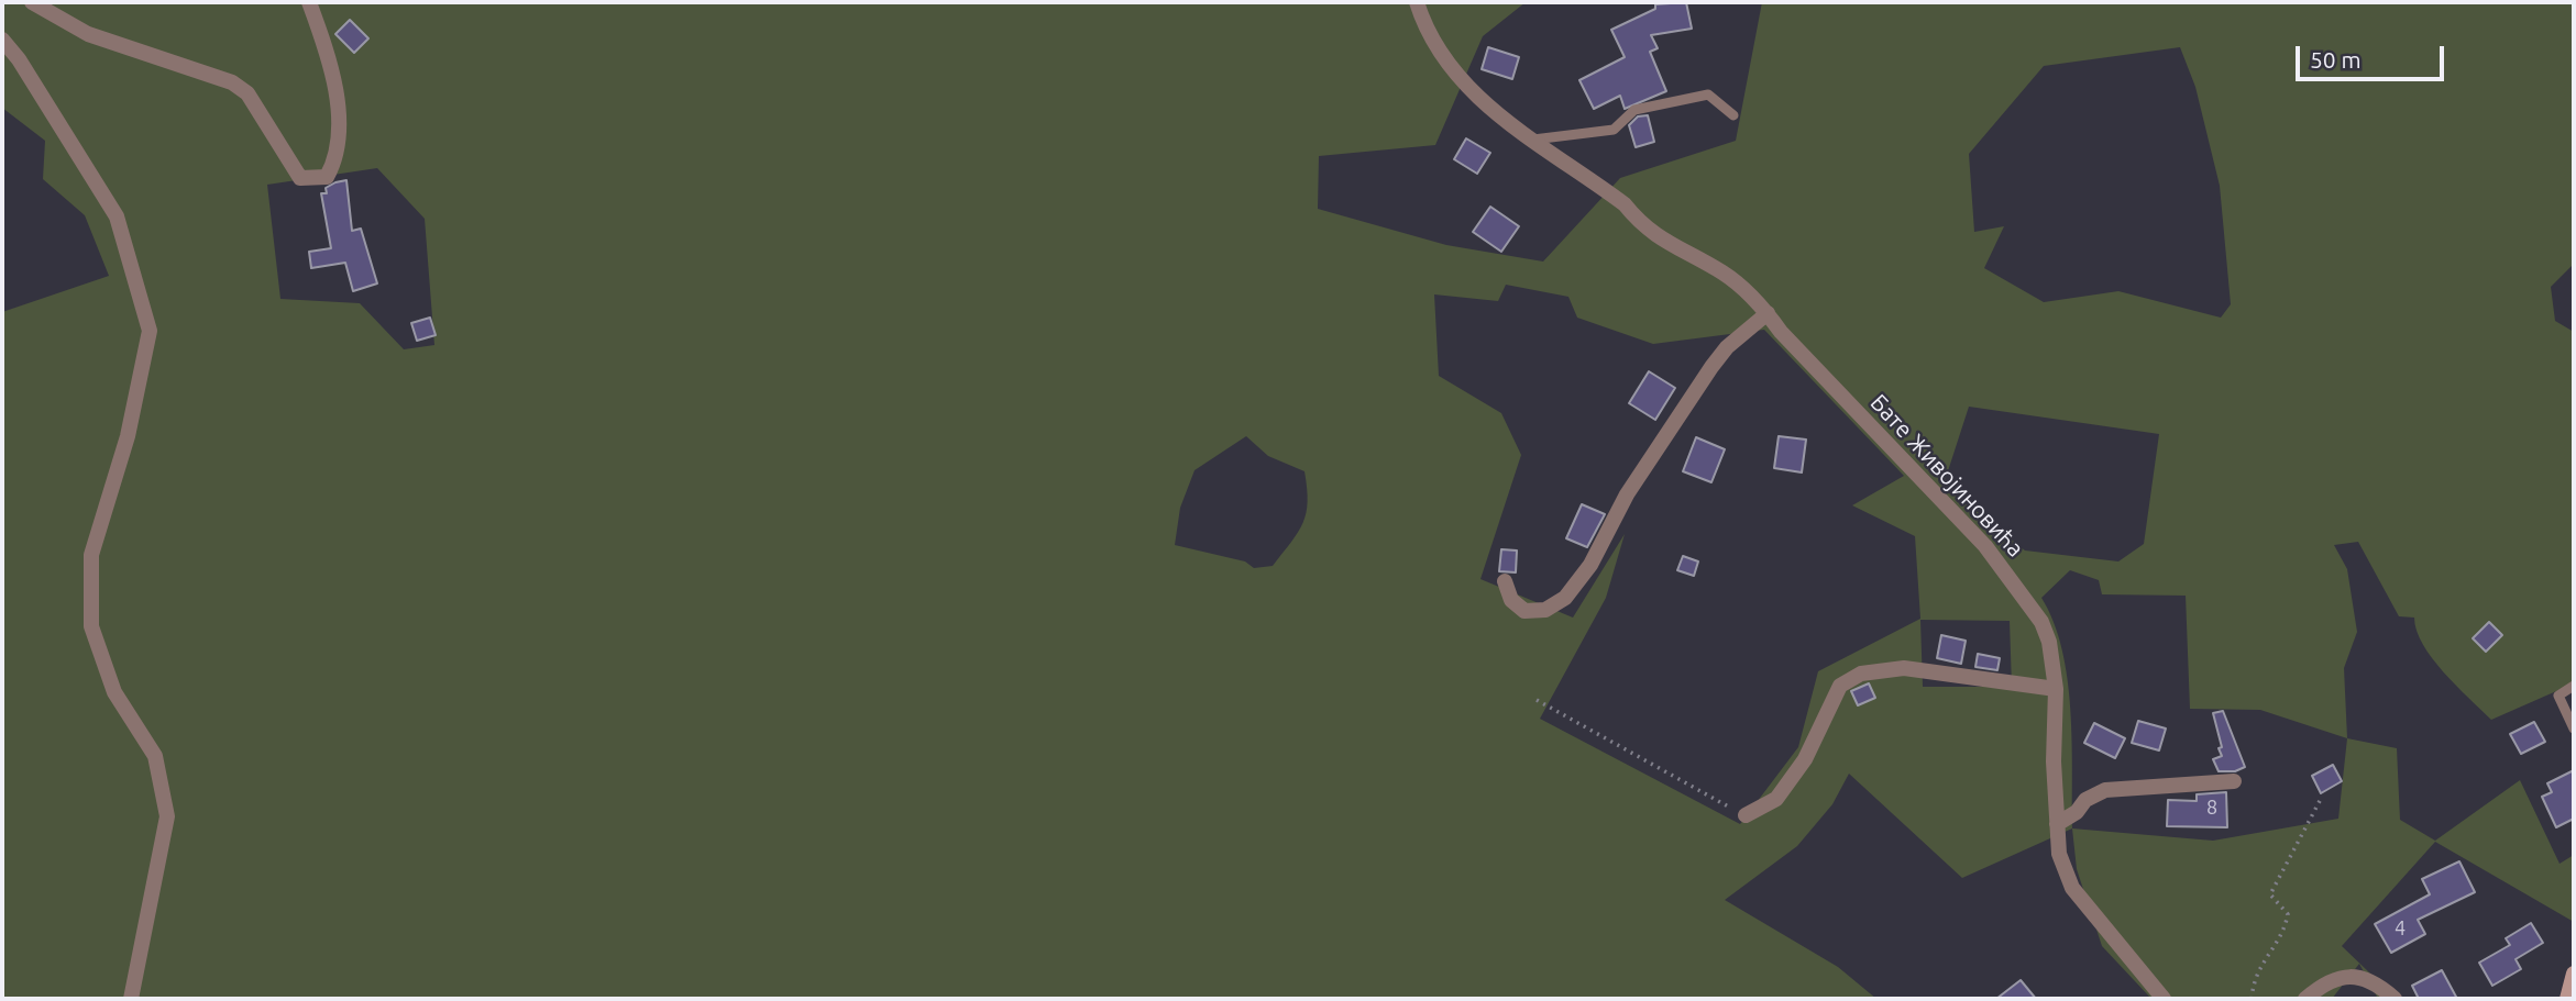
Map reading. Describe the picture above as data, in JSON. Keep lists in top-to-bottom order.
{
  "streets": {
    "street": ["Бате Живојиновића"]
  },
  "house_numbers": ["8", "4"],
  "scale_bar": "50 m"
}
